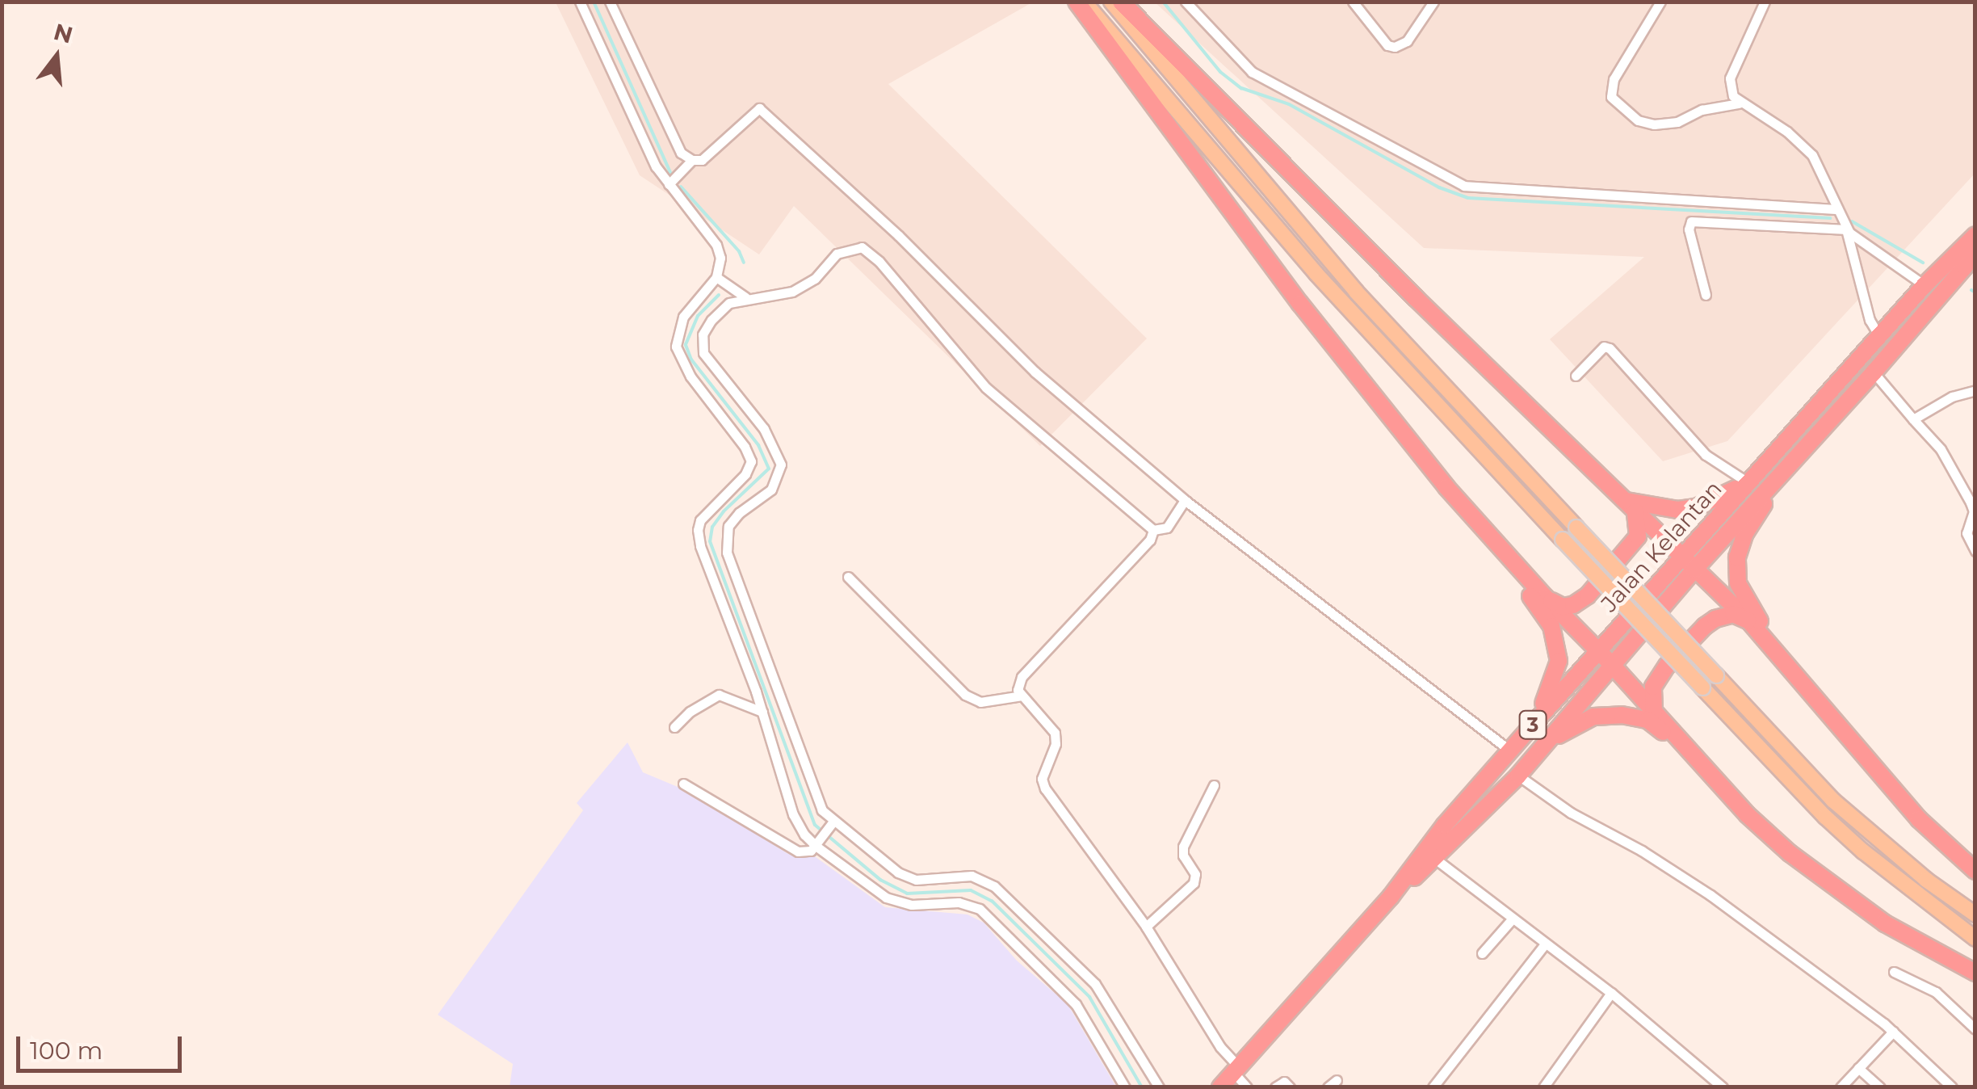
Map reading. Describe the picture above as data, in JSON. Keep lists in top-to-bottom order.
{
  "streets": {
    "highway": ["Jalan Kelantan", "3"]
  },
  "scale_bar": "100 m",
  "north": "top"
}
